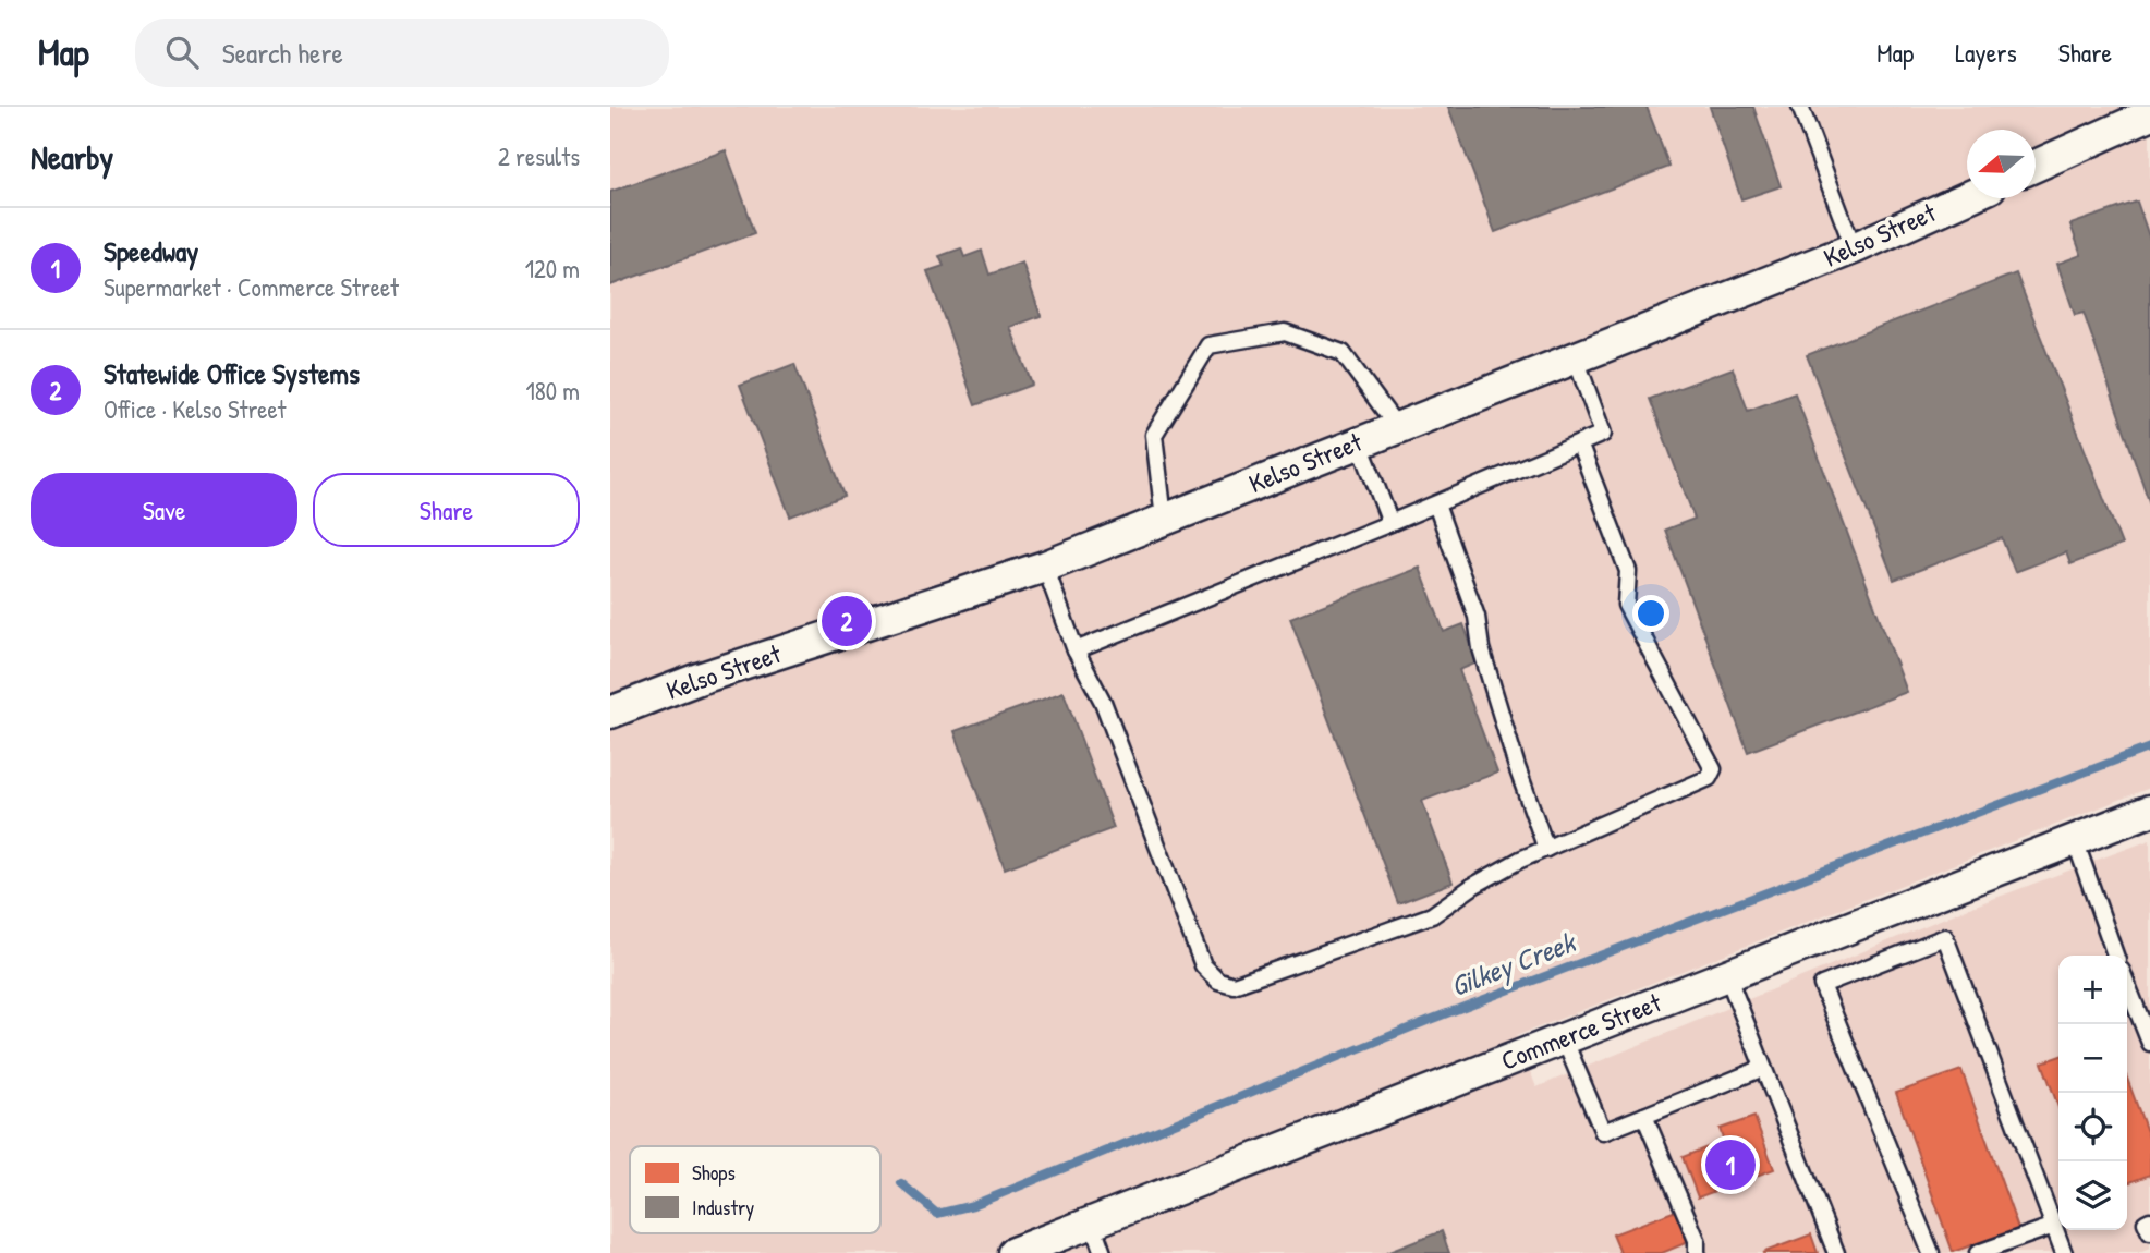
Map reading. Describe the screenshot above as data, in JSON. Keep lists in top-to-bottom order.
{
  "streets": {
    "street": ["Kelso Street", "Commerce Street"]
  },
  "water": ["Gilkey Creek"],
  "legend": ["Shops", "Industry"],
  "north": "left",
  "page": {
    "header": "Map",
    "search": "Search here",
    "nav": ["Map", "Layers", "Share"],
    "heading": ["Nearby", "2 results"],
    "list": [
      {
        "mark": "1",
        "name": "Speedway",
        "note": "Supermarket · Commerce Street",
        "value": "120 m"
      },
      {
        "mark": "2",
        "name": "Statewide Office Systems",
        "note": "Office · Kelso Street",
        "value": "180 m"
      }
    ],
    "buttons": ["Save", "Share"],
    "pins": ["2", "1"],
    "map_buttons": ["+", "−"]
  }
}
